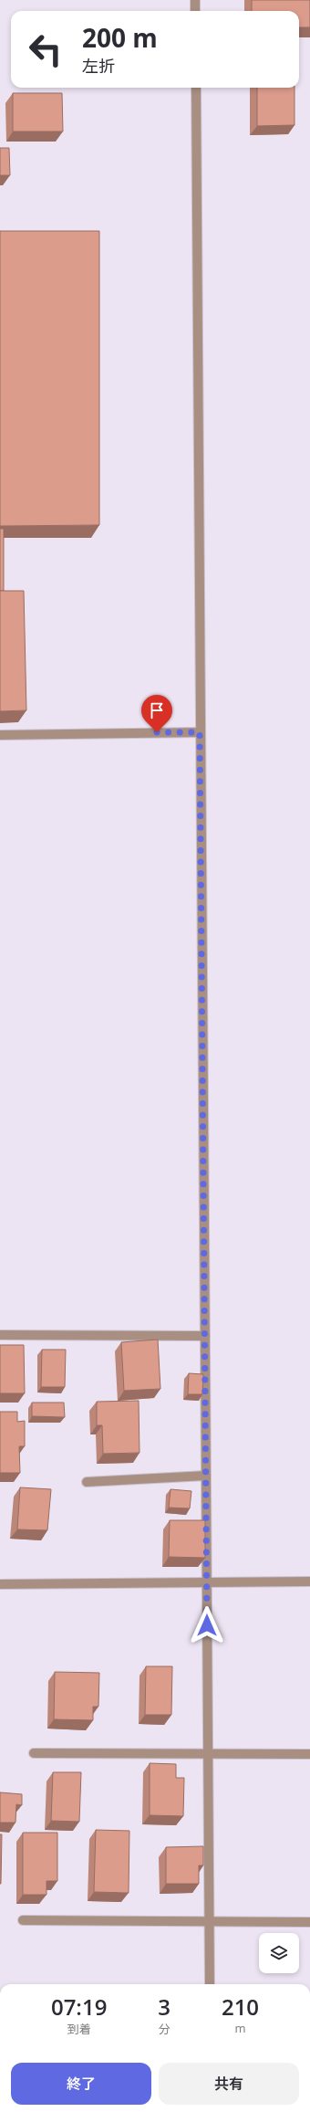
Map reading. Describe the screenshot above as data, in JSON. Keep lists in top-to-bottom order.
{
  "page": {
    "turn": ["200 m", "左折"],
    "eta": [
      "07:19",
      "到着",
      "3",
      "分",
      "210",
      "m"
    ],
    "buttons": ["終了", "共有"]
  }
}
